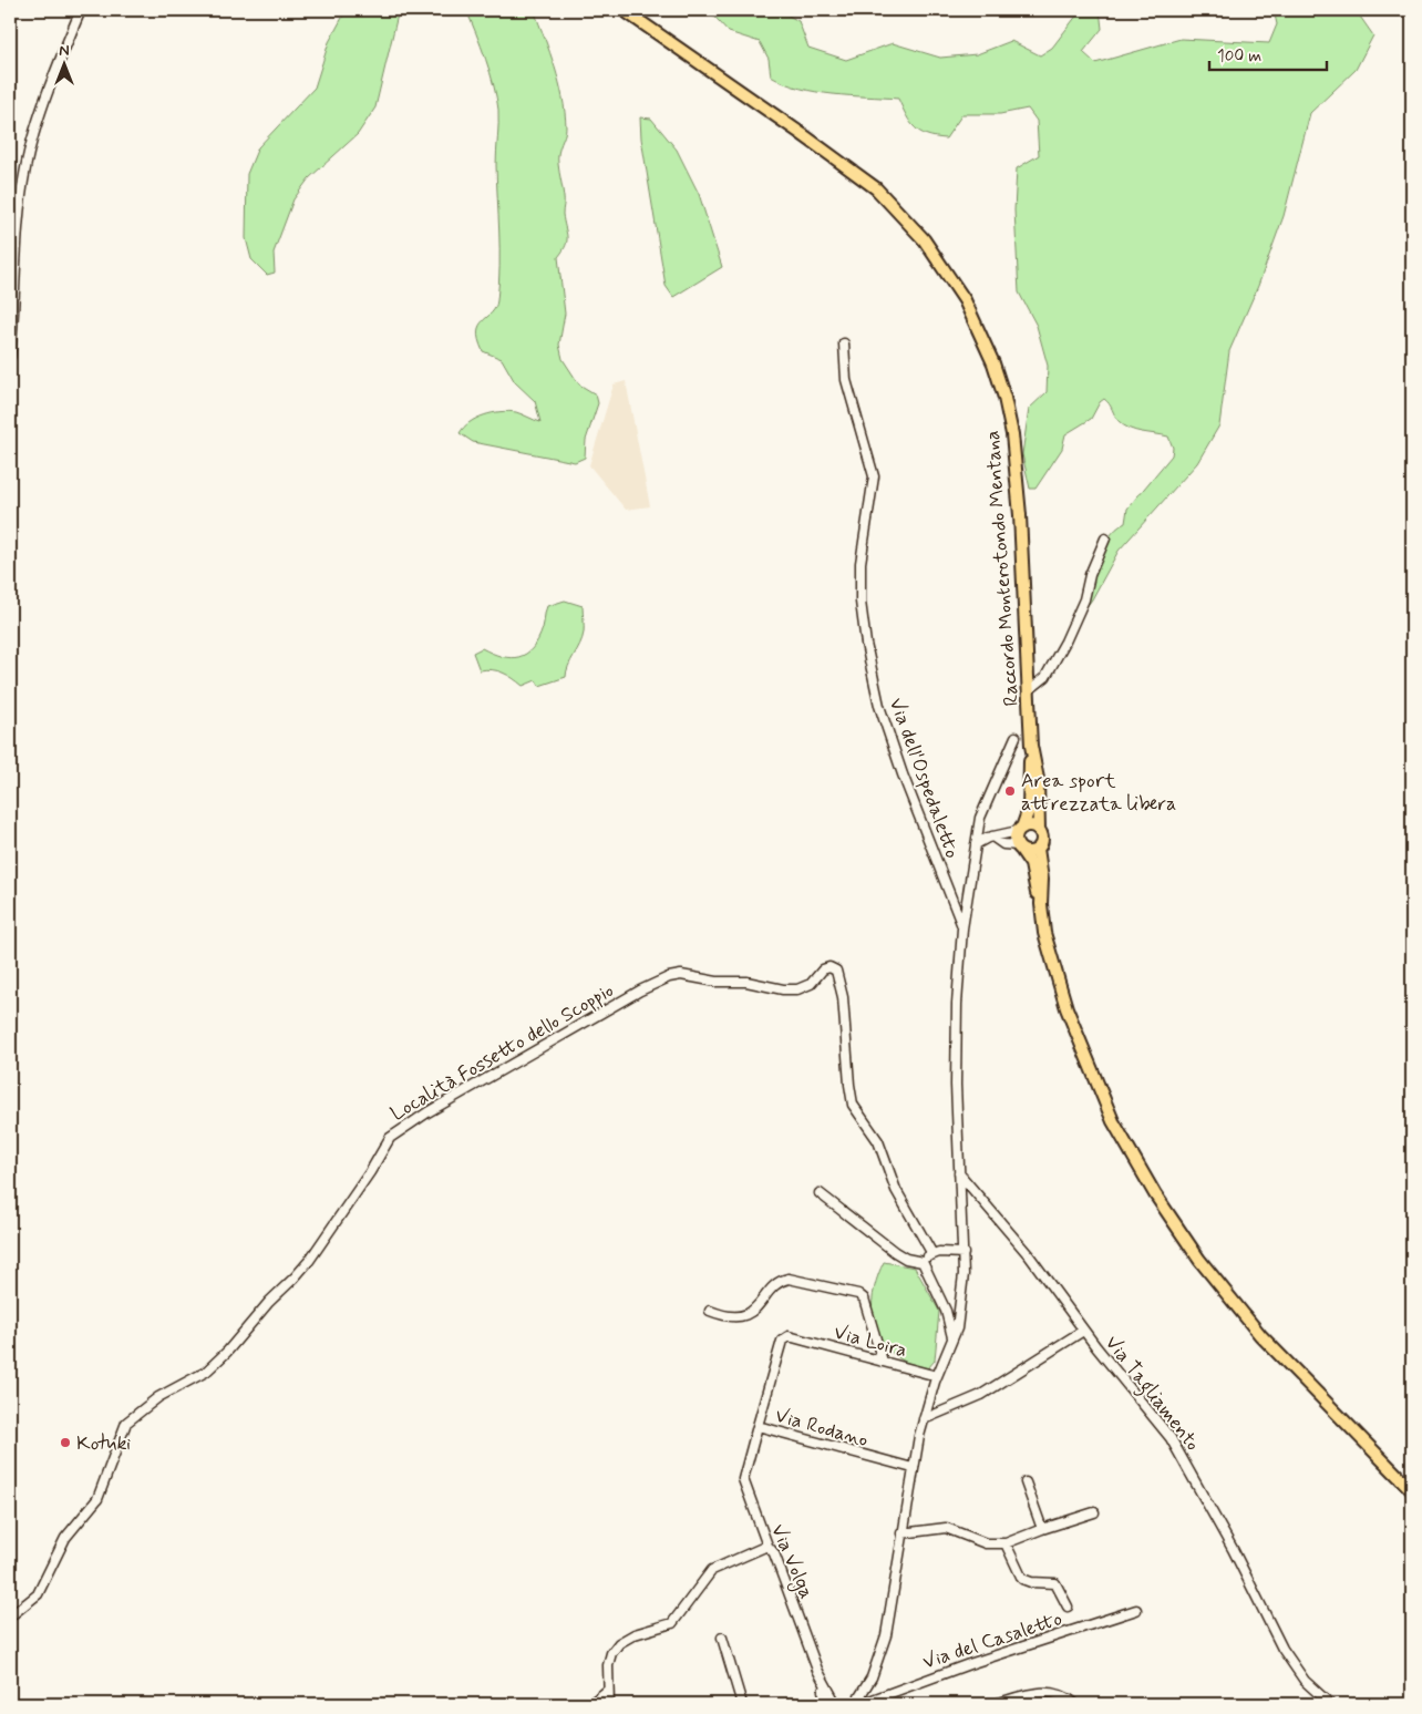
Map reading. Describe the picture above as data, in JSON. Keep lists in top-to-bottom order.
{
  "streets": {
    "main road": ["Raccordo Monterotondo Mentana"],
    "street": [
      "Via dell'Ospedaletto",
      "Località Fossetto dello Scoppio",
      "Via Loira",
      "Via Tagliamento",
      "Via Rodano",
      "Via Volga",
      "Via del Casaletto"
    ]
  },
  "crossings": [
    ["Via Loira", "Via Rodano"],
    ["Via Rodano", "Via Volga"]
  ],
  "places": ["Area sport attrezzata libera", "Kotuki"],
  "scale_bar": "100 m",
  "north": "top"
}
